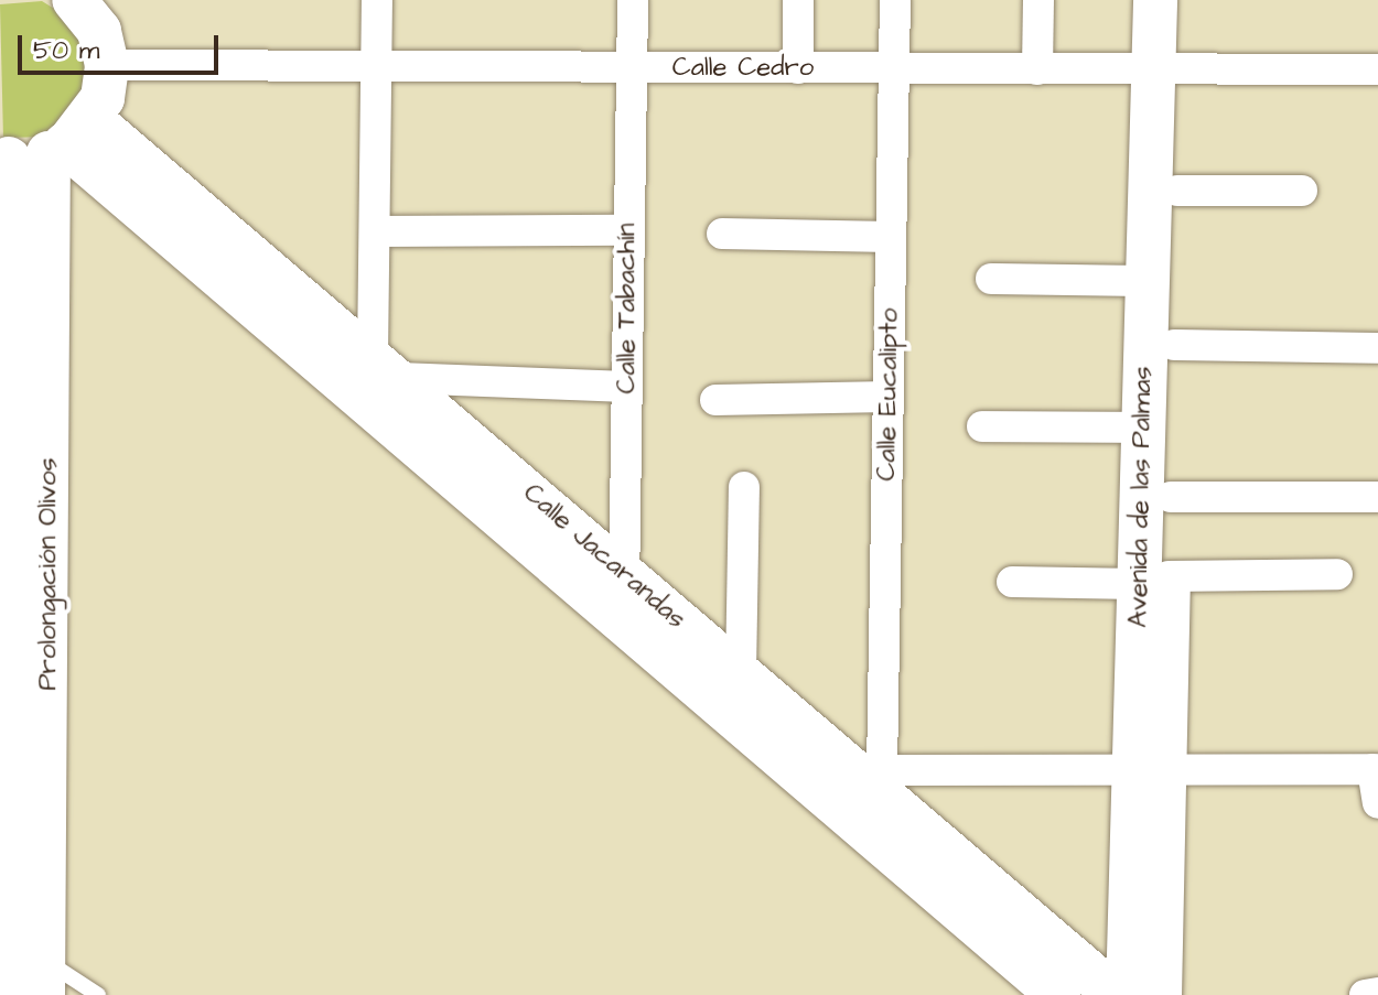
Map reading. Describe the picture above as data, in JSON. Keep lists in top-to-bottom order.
{
  "streets": {
    "street": [
      "Calle Cedro",
      "Calle Tabachín",
      "Calle Eucalipto",
      "Avenida de las Palmas",
      "Calle Jacarandas",
      "Prolongación Olivos"
    ]
  },
  "crossings": [
    ["Calle Cedro", "Calle Tabachín"],
    ["Calle Cedro", "Calle Eucalipto"],
    ["Calle Cedro", "Avenida de las Palmas"],
    ["Calle Tabachín", "Calle Jacarandas"],
    ["Calle Eucalipto", "Calle Jacarandas"],
    ["Calle Jacarandas", "Prolongación Olivos"]
  ],
  "scale_bar": "50 m"
}
